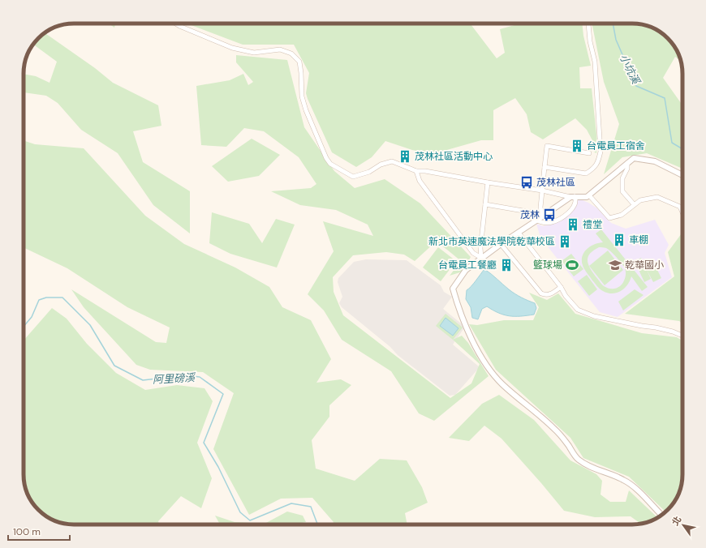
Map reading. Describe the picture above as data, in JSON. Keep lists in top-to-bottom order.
{
  "water": ["小坑溪", "阿里磅溪"],
  "places": {
    "building": [
      "台電員工宿舍",
      "茂林社區活動中心",
      "禮堂",
      "車棚",
      "新北市英速魔法學院乾華校區",
      "台電員工餐廳"
    ],
    "bus stop": ["茂林社區", "茂林"],
    "sports": ["籃球場"],
    "school or university": ["乾華國小"]
  },
  "scale_bar": "100 m",
  "north": "top left"
}
